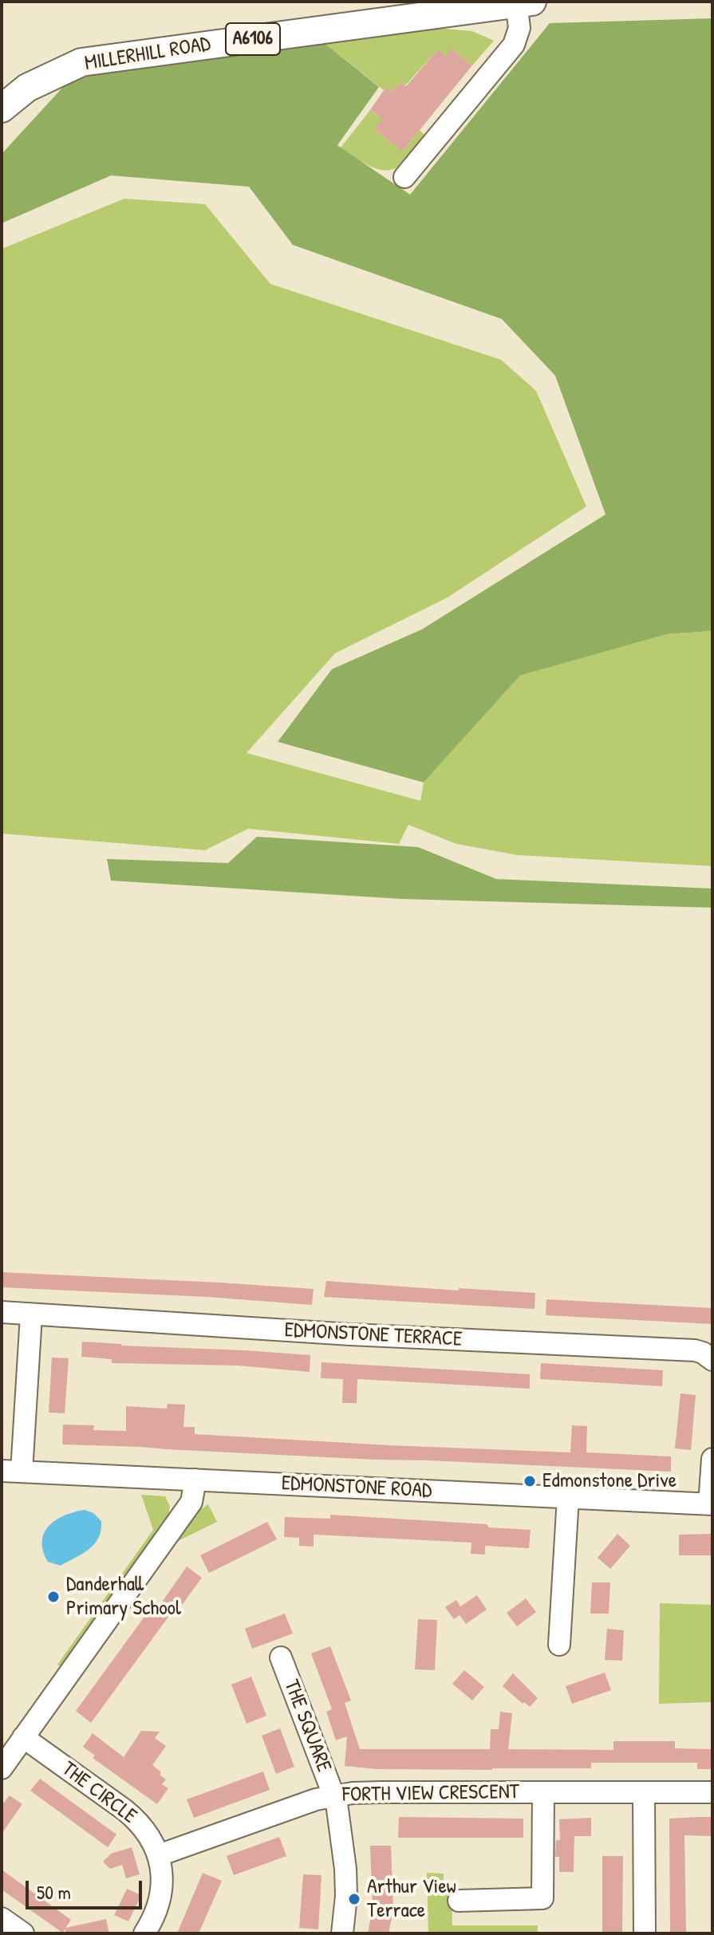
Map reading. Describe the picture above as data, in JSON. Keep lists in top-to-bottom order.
{
  "streets": {
    "main road": ["A6106", "MILLERHILL ROAD"],
    "street": [
      "EDMONSTONE TERRACE",
      "EDMONSTONE ROAD",
      "THE SQUARE",
      "THE CIRCLE",
      "FORTH VIEW CRESCENT"
    ]
  },
  "crossings": [
    ["THE SQUARE", "FORTH VIEW CRESCENT"],
    ["THE CIRCLE", "FORTH VIEW CRESCENT"]
  ],
  "places": ["Edmonstone Drive", "Danderhall Primary School", "Arthur View Terrace"],
  "scale_bar": "50 m"
}
